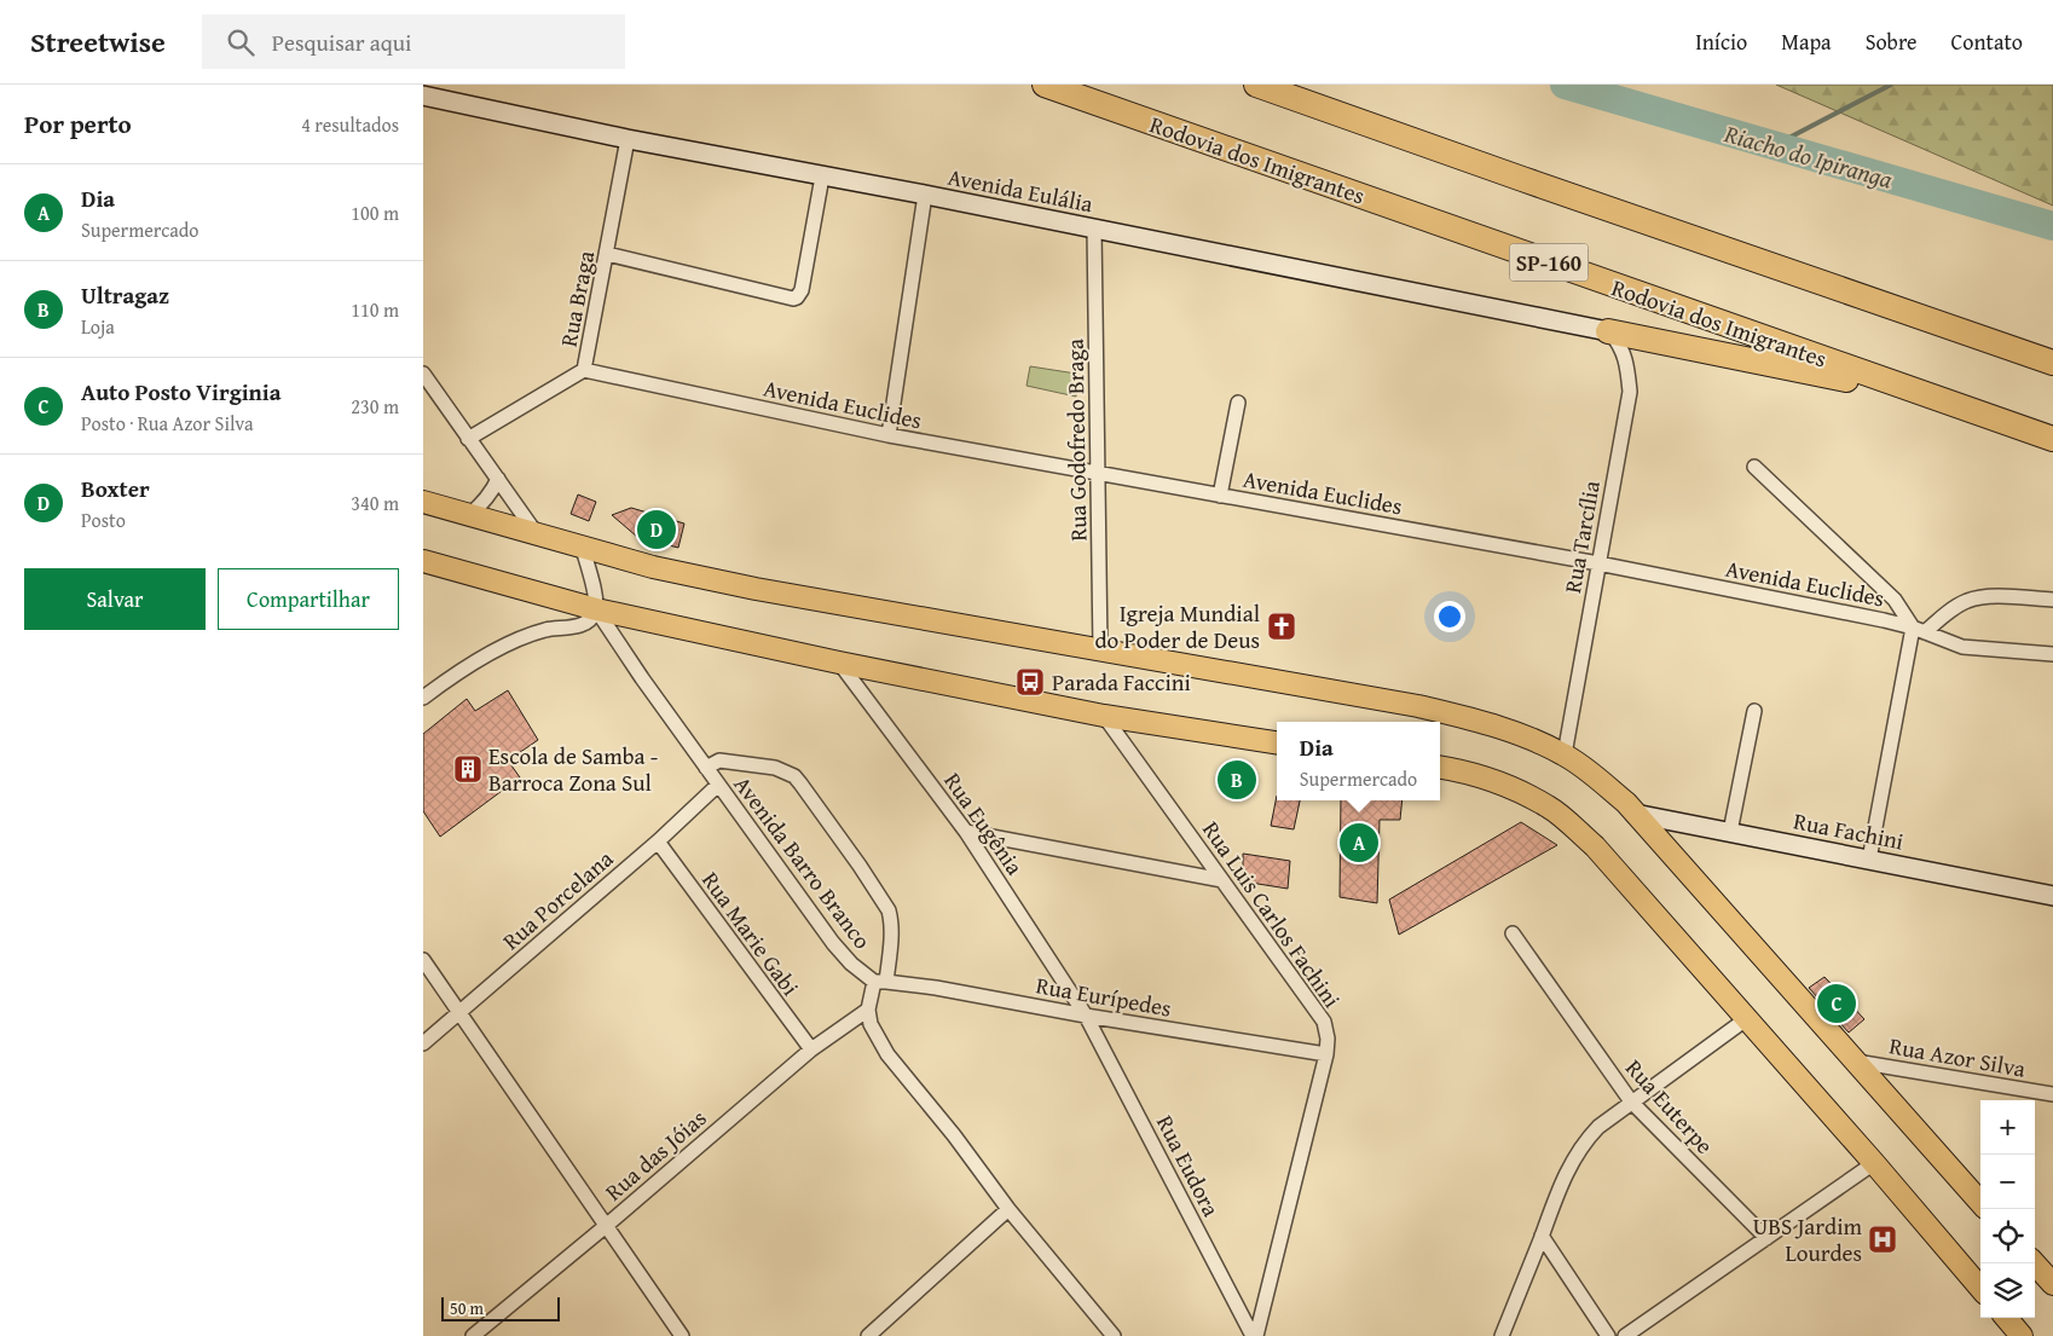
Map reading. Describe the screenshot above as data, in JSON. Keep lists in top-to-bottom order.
{
  "streets": {
    "highway": ["Rodovia dos Imigrantes", "SP-160"],
    "street": [
      "Avenida Eulália",
      "Rua Braga",
      "Avenida Euclides",
      "Rua Godofredo Braga",
      "Rua Tarcília",
      "Rua Eugênia",
      "Rua Fachini",
      "Avenida Barro Branco",
      "Rua Porcelana",
      "Rua Luis Carlos Fachini",
      "Rua Marie Gabi",
      "Rua Eurípedes",
      "Rua Azor Silva",
      "Rua Euterpe",
      "Rua das Jóias",
      "Rua Eudora"
    ]
  },
  "crossings": [
    ["Avenida Eulália", "Rua Braga"],
    ["Avenida Eulália", "Rua Godofredo Braga"],
    ["Avenida Eulália", "Rua Tarcília"],
    ["Rua Braga", "Avenida Euclides"],
    ["Avenida Euclides", "Rua Godofredo Braga"],
    ["Avenida Euclides", "Rua Tarcília"],
    ["Rua Eugênia", "Rua Eurípedes"],
    ["Rua Eugênia", "Rua Eudora"],
    ["Avenida Barro Branco", "Rua Porcelana"],
    ["Avenida Barro Branco", "Rua Eurípedes"],
    ["Rua Porcelana", "Rua Marie Gabi"],
    ["Rua Luis Carlos Fachini", "Rua Eurípedes"],
    ["Rua Luis Carlos Fachini", "Rua Eudora"],
    ["Rua Marie Gabi", "Rua das Jóias"],
    ["Rua Eurípedes", "Rua Eudora"]
  ],
  "water": ["Riacho do Ipiranga"],
  "places": {
    "church": ["Igreja Mundial do Poder de Deus"],
    "bus stop": ["Parada Faccini"],
    "building": ["Escola de Samba - Barroca Zona Sul"],
    "hospital": ["UBS Jardim Lourdes"]
  },
  "scale_bar": "50 m",
  "page": {
    "header": "Streetwise",
    "search": "Pesquisar aqui",
    "nav": [
      "Início",
      "Mapa",
      "Sobre",
      "Contato"
    ],
    "heading": ["Por perto", "4 resultados"],
    "list": [
      {
        "mark": "A",
        "name": "Dia",
        "note": "Supermercado",
        "value": "100 m"
      },
      {
        "mark": "B",
        "name": "Ultragaz",
        "note": "Loja",
        "value": "110 m"
      },
      {
        "mark": "C",
        "name": "Auto Posto Virginia",
        "note": "Posto · Rua Azor Silva",
        "value": "230 m"
      },
      {
        "mark": "D",
        "name": "Boxter",
        "note": "Posto",
        "value": "340 m"
      }
    ],
    "pins": [
      "D",
      "B",
      "A",
      "C"
    ],
    "buttons": ["Salvar", "Compartilhar"],
    "popup": ["Dia", "Supermercado"],
    "map_buttons": ["+", "−"],
    "scale": "50 m"
  }
}
